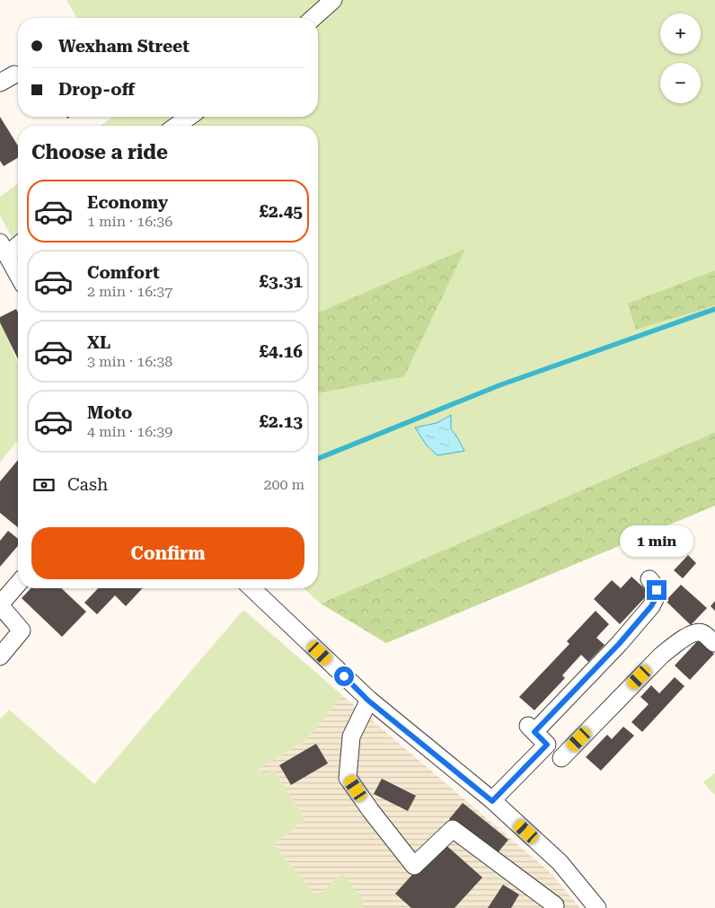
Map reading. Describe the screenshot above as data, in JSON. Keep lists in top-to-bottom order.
{
  "page": {
    "map_buttons": ["+", "−"],
    "banner": ["Wexham Street", "Drop-off"],
    "heading": "Choose a ride",
    "list": [
      {
        "name": "Economy",
        "note": "1 min · 16:36",
        "value": "£2.45"
      },
      {
        "name": "Comfort",
        "note": "2 min · 16:37",
        "value": "£3.31"
      },
      {
        "name": "XL",
        "note": "3 min · 16:38",
        "value": "£4.16"
      },
      {
        "name": "Moto",
        "note": "4 min · 16:39",
        "value": "£2.13"
      }
    ],
    "pay": ["Cash", "200 m"],
    "buttons": "Confirm",
    "bubble": "1 min"
  }
}
